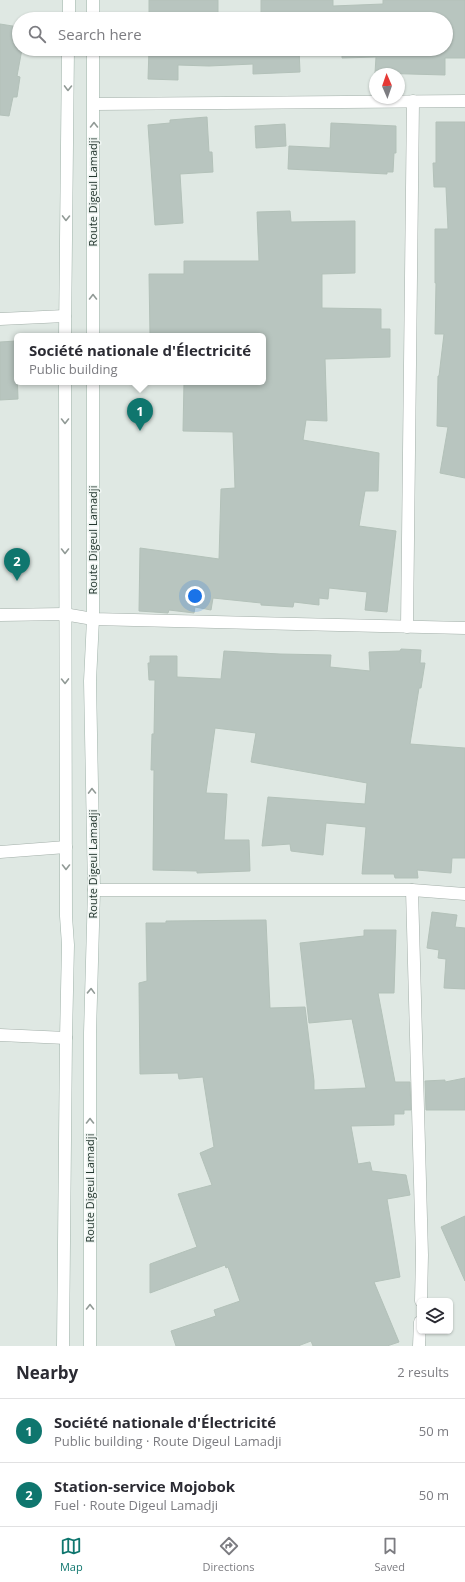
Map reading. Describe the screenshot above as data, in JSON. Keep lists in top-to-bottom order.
{
  "streets": {
    "main road": ["Route Digeul Lamadji"]
  },
  "north": "top",
  "page": {
    "search": "Search here",
    "popup": ["Société nationale d'Électricité", "Public building"],
    "pins": ["1", "2"],
    "heading": ["Nearby", "2 results"],
    "list": [
      {
        "mark": "1",
        "name": "Société nationale d'Électricité",
        "note": "Public building · Route Digeul Lamadji",
        "value": "50 m"
      },
      {
        "mark": "2",
        "name": "Station-service Mojobok",
        "note": "Fuel · Route Digeul Lamadji",
        "value": "50 m"
      }
    ],
    "nav": ["Map", "Directions", "Saved"]
  }
}
